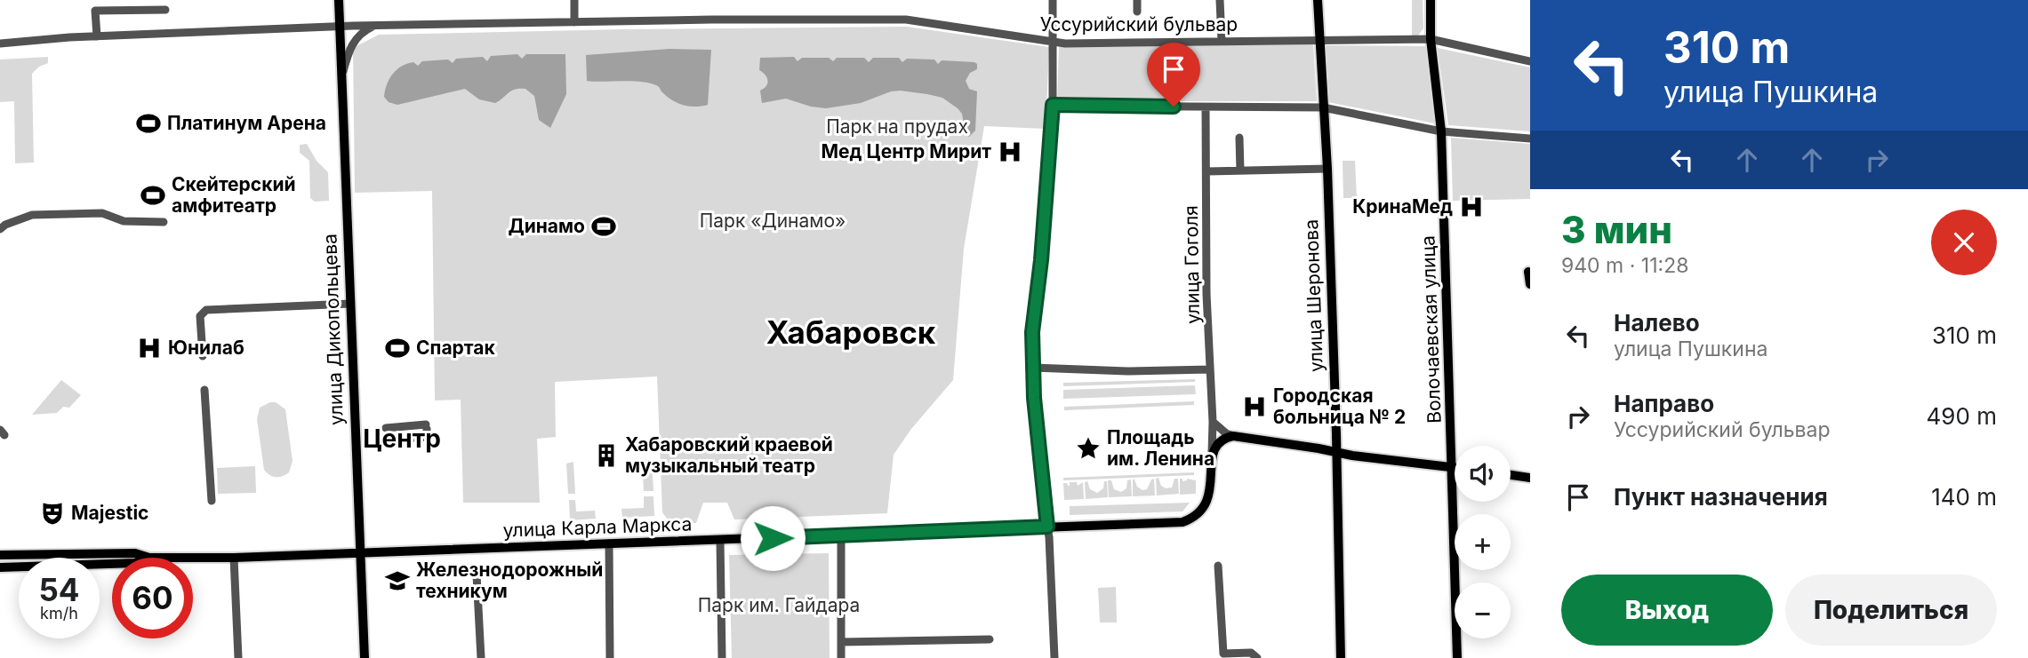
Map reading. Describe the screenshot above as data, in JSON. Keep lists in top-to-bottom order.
{
  "streets": {
    "main road": [
      "улица Шеронова",
      "улица Дикопольцева",
      "Волочаевская улица",
      "улица Карла Маркса"
    ],
    "street": ["Уссурийский бульвар", "улица Гоголя"]
  },
  "crossings": [
    ["Уссурийский бульвар", "улица Шеронова"],
    ["Уссурийский бульвар", "улица Дикопольцева"],
    ["Уссурийский бульвар", "Волочаевская улица"],
    ["улица Гоголя", "улица Карла Маркса"],
    ["улица Дикопольцева", "улица Карла Маркса"]
  ],
  "districts": ["Хабаровск", "Центр"],
  "parks": ["Парк на прудах", "Парк «Динамо»", "Парк им. Гайдара"],
  "places": {
    "sports": [
      "Платинум Арена",
      "Скейтерский амфитеатр",
      "Динамо",
      "Спартак"
    ],
    "hospital": [
      "Мед Центр Мирит",
      "КринаМед",
      "Юнилаб",
      "Городская больница № 2"
    ],
    "place": ["Площадь им. Ленина"],
    "building": ["Хабаровский краевой музыкальный театр"],
    "theatre": ["Majestic"],
    "school or university": ["Железнодорожный техникум"]
  },
  "page": {
    "turn": ["310 m", "улица Пушкина"],
    "heading": ["3 мин", "940 m · 11:28"],
    "list": [
      {
        "name": "Налево",
        "note": "улица Пушкина",
        "value": "310 m"
      },
      {
        "name": "Направо",
        "note": "Уссурийский бульвар",
        "value": "490 m"
      },
      {
        "name": "Пункт назначения",
        "value": "140 m"
      }
    ],
    "map_buttons": ["+", "−"],
    "speed": "54 km/h",
    "limit": "60",
    "buttons": ["Выход", "Поделиться"]
  }
}
